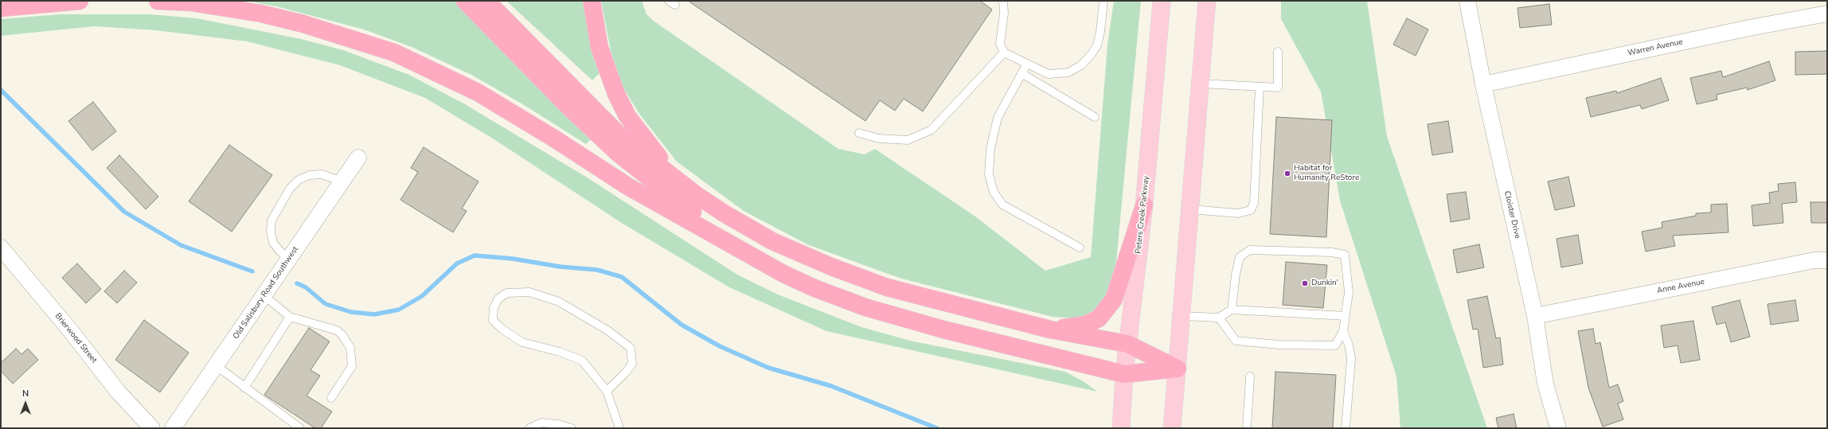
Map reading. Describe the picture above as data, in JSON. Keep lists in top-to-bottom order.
{
  "streets": {
    "main road": ["Peters Creek Parkway"],
    "street": [
      "Warren Avenue",
      "Cloister Drive",
      "Anne Avenue",
      "Old Salisbury Road Southwest",
      "Brierwood Street"
    ]
  },
  "crossings": [
    ["Warren Avenue", "Cloister Drive"],
    ["Cloister Drive", "Anne Avenue"]
  ],
  "places": ["Habitat for Humanity ReStore", "Dunkin'"],
  "north": "top"
}
